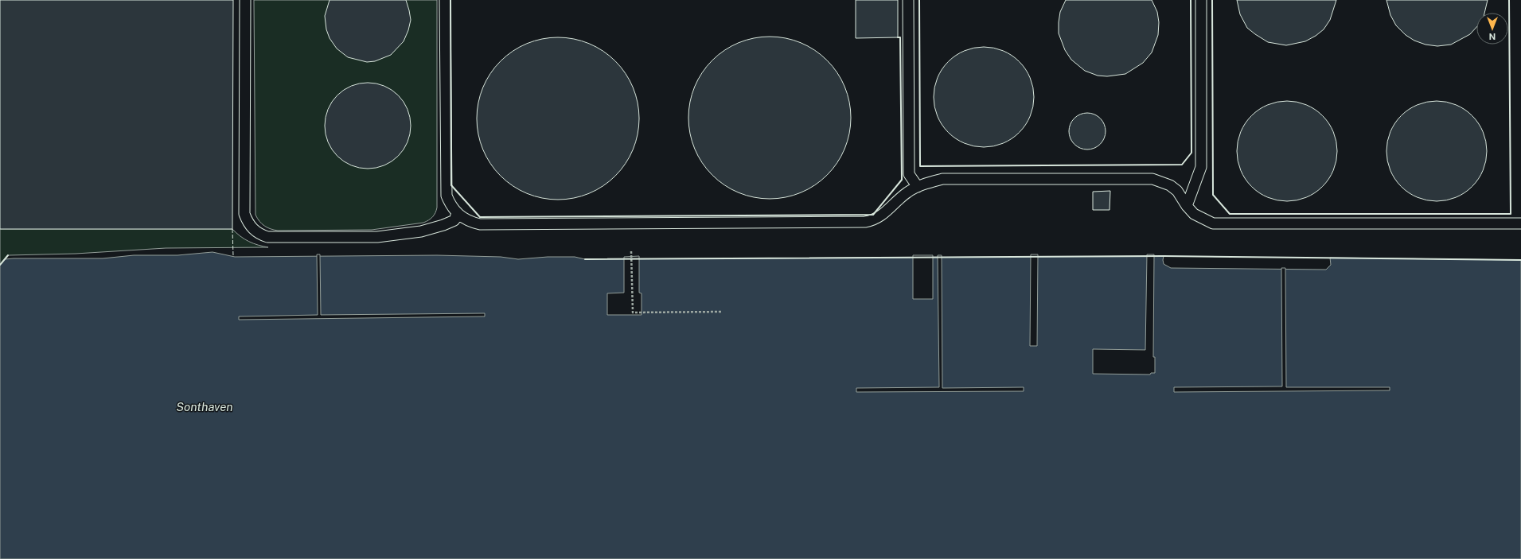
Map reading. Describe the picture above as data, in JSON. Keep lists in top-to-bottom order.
{
  "water": ["Sonthaven"],
  "north": "bottom"
}
